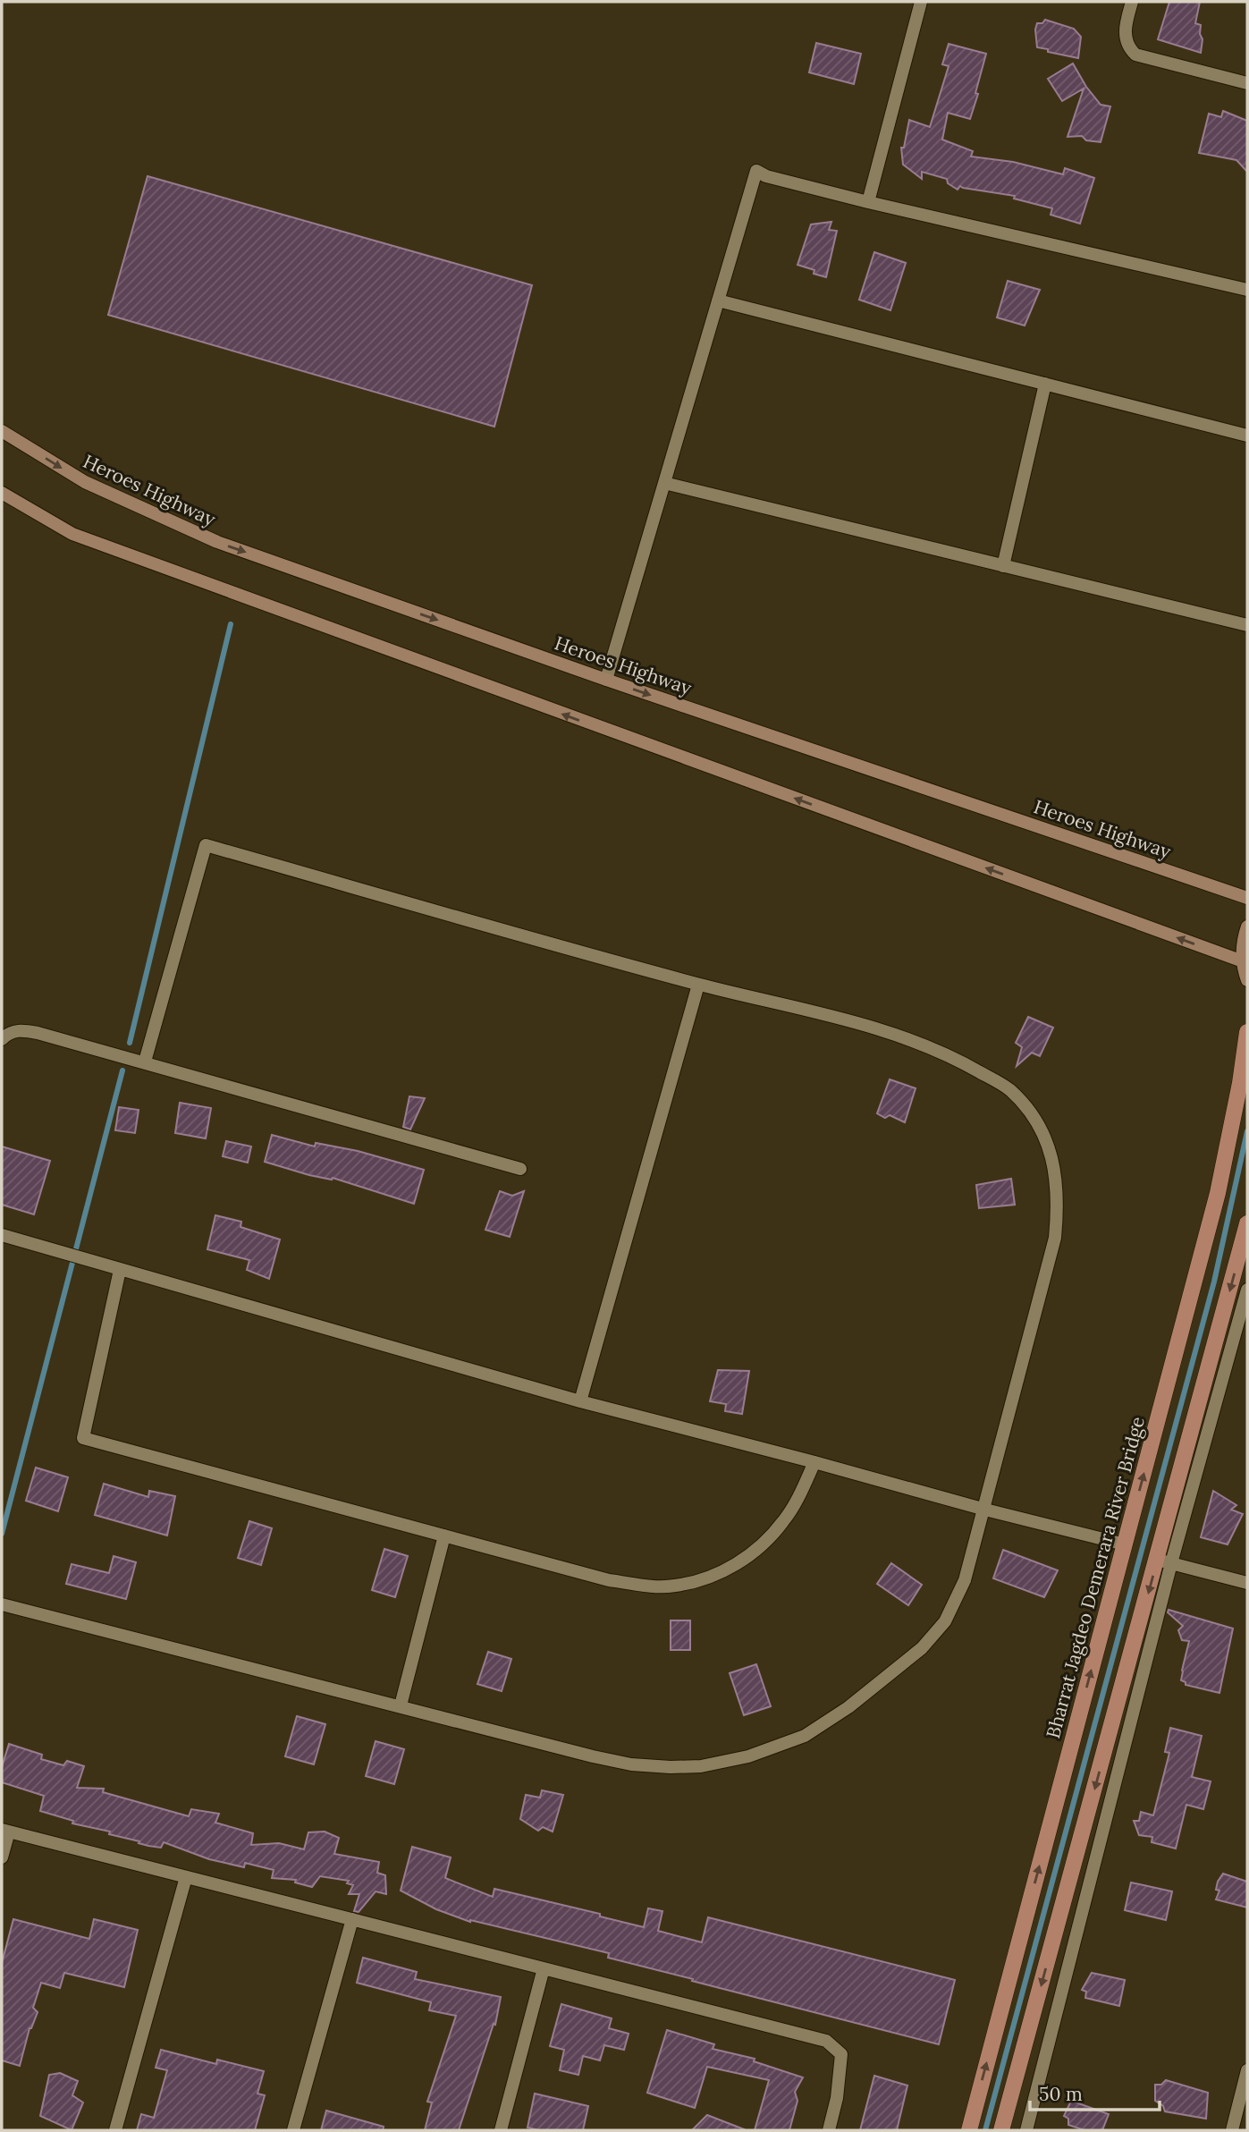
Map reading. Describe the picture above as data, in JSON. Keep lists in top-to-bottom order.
{
  "streets": {
    "main road": ["Heroes Highway", "Bharrat Jagdeo Demerara River Bridge"]
  },
  "scale_bar": "50 m"
}
